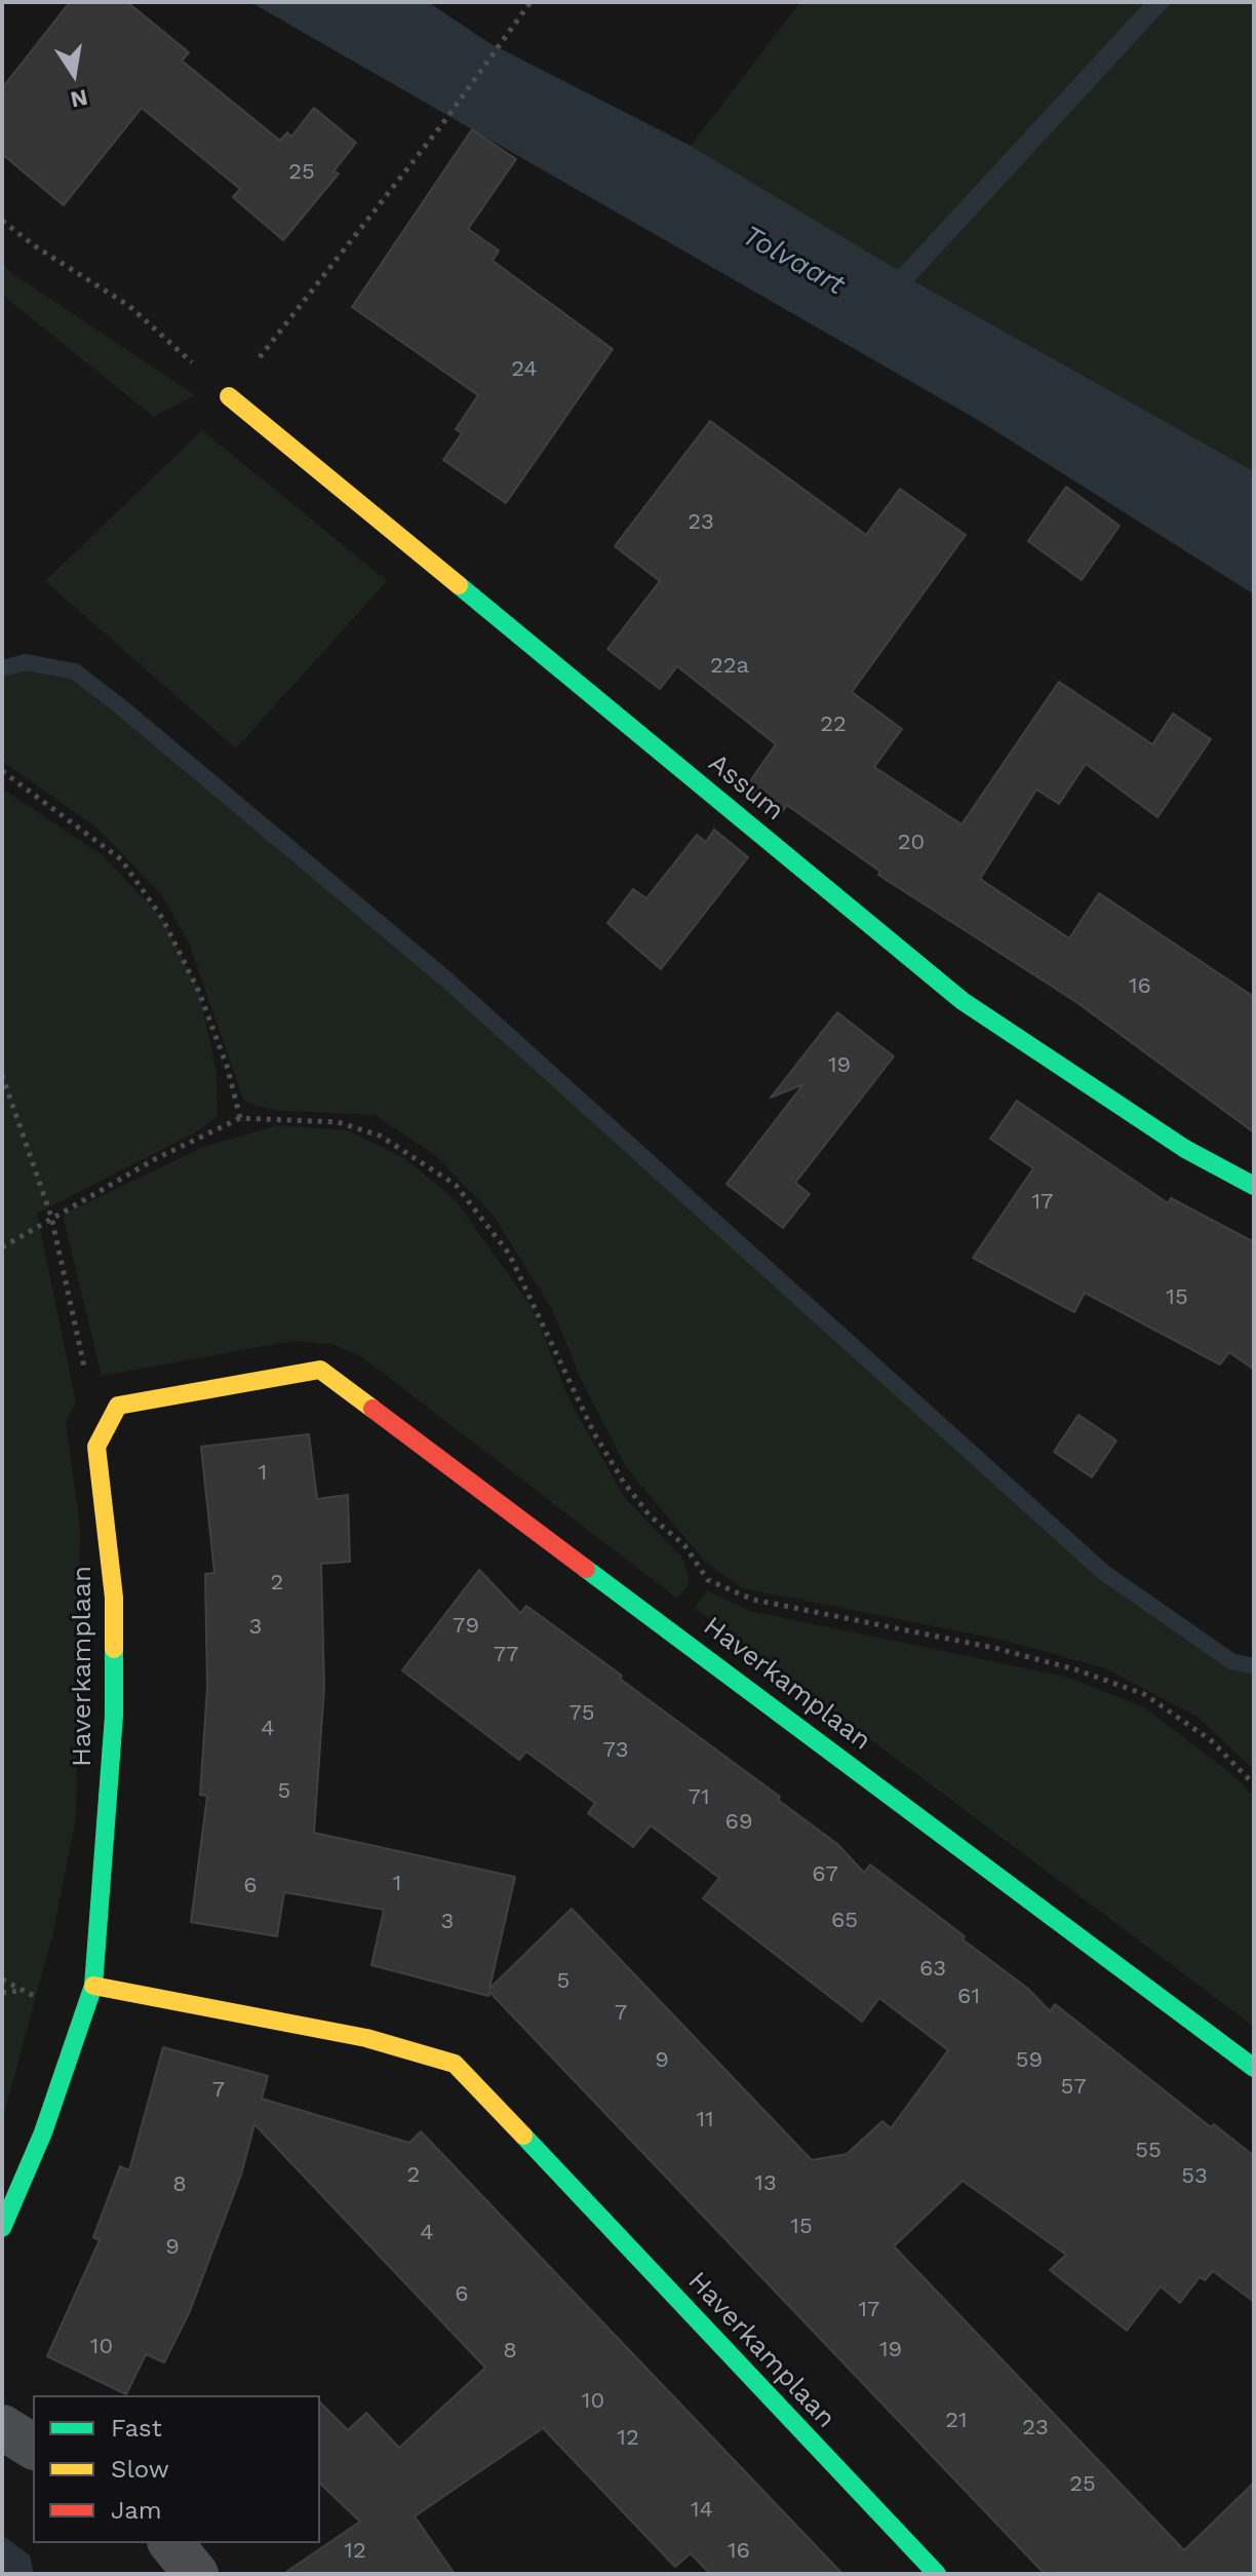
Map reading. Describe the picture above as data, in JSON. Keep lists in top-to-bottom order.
{
  "streets": {
    "street": ["Assum", "Haverkamplaan"]
  },
  "water": ["Tolvaart"],
  "house_numbers": [
    "25",
    "24",
    "23",
    "22a",
    "22",
    "20",
    "16",
    "19",
    "17",
    "15",
    "1",
    "2",
    "79",
    "3",
    "77",
    "75",
    "4",
    "73",
    "5",
    "71",
    "69",
    "67",
    "1",
    "6",
    "65",
    "3",
    "63",
    "5",
    "61",
    "7",
    "9",
    "59",
    "57",
    "7",
    "11",
    "55",
    "2",
    "53",
    "13",
    "8",
    "15",
    "4",
    "9",
    "6",
    "17",
    "10",
    "19",
    "8",
    "10",
    "21",
    "23",
    "12",
    "25",
    "14",
    "12",
    "16"
  ],
  "legend": ["Fast", "Slow", "Jam"],
  "north": "bottom"
}
